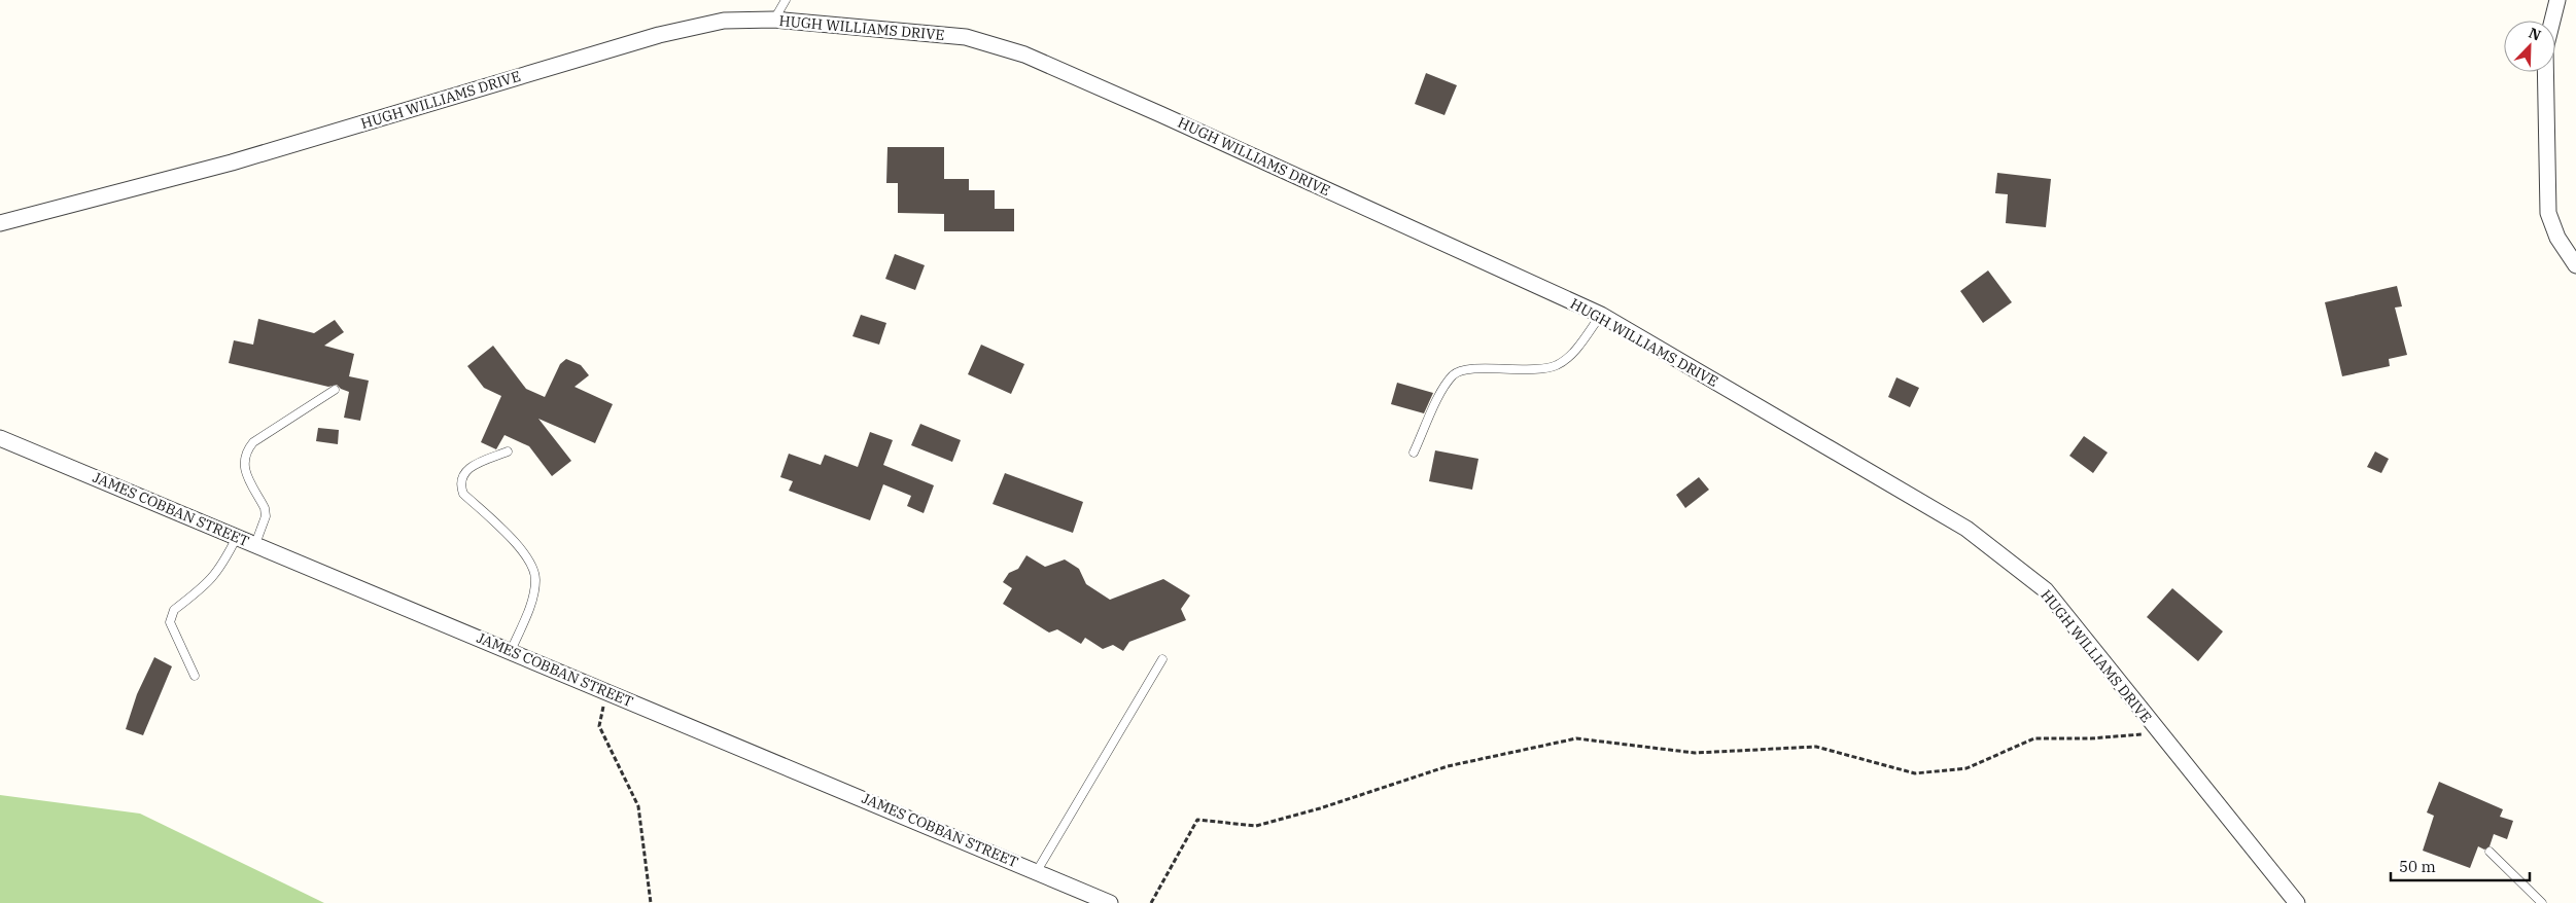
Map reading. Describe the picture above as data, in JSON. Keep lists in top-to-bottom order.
{
  "streets": {
    "street": ["HUGH WILLIAMS DRIVE", "JAMES COBBAN STREET"]
  },
  "scale_bar": "50 m",
  "north": "top right"
}
